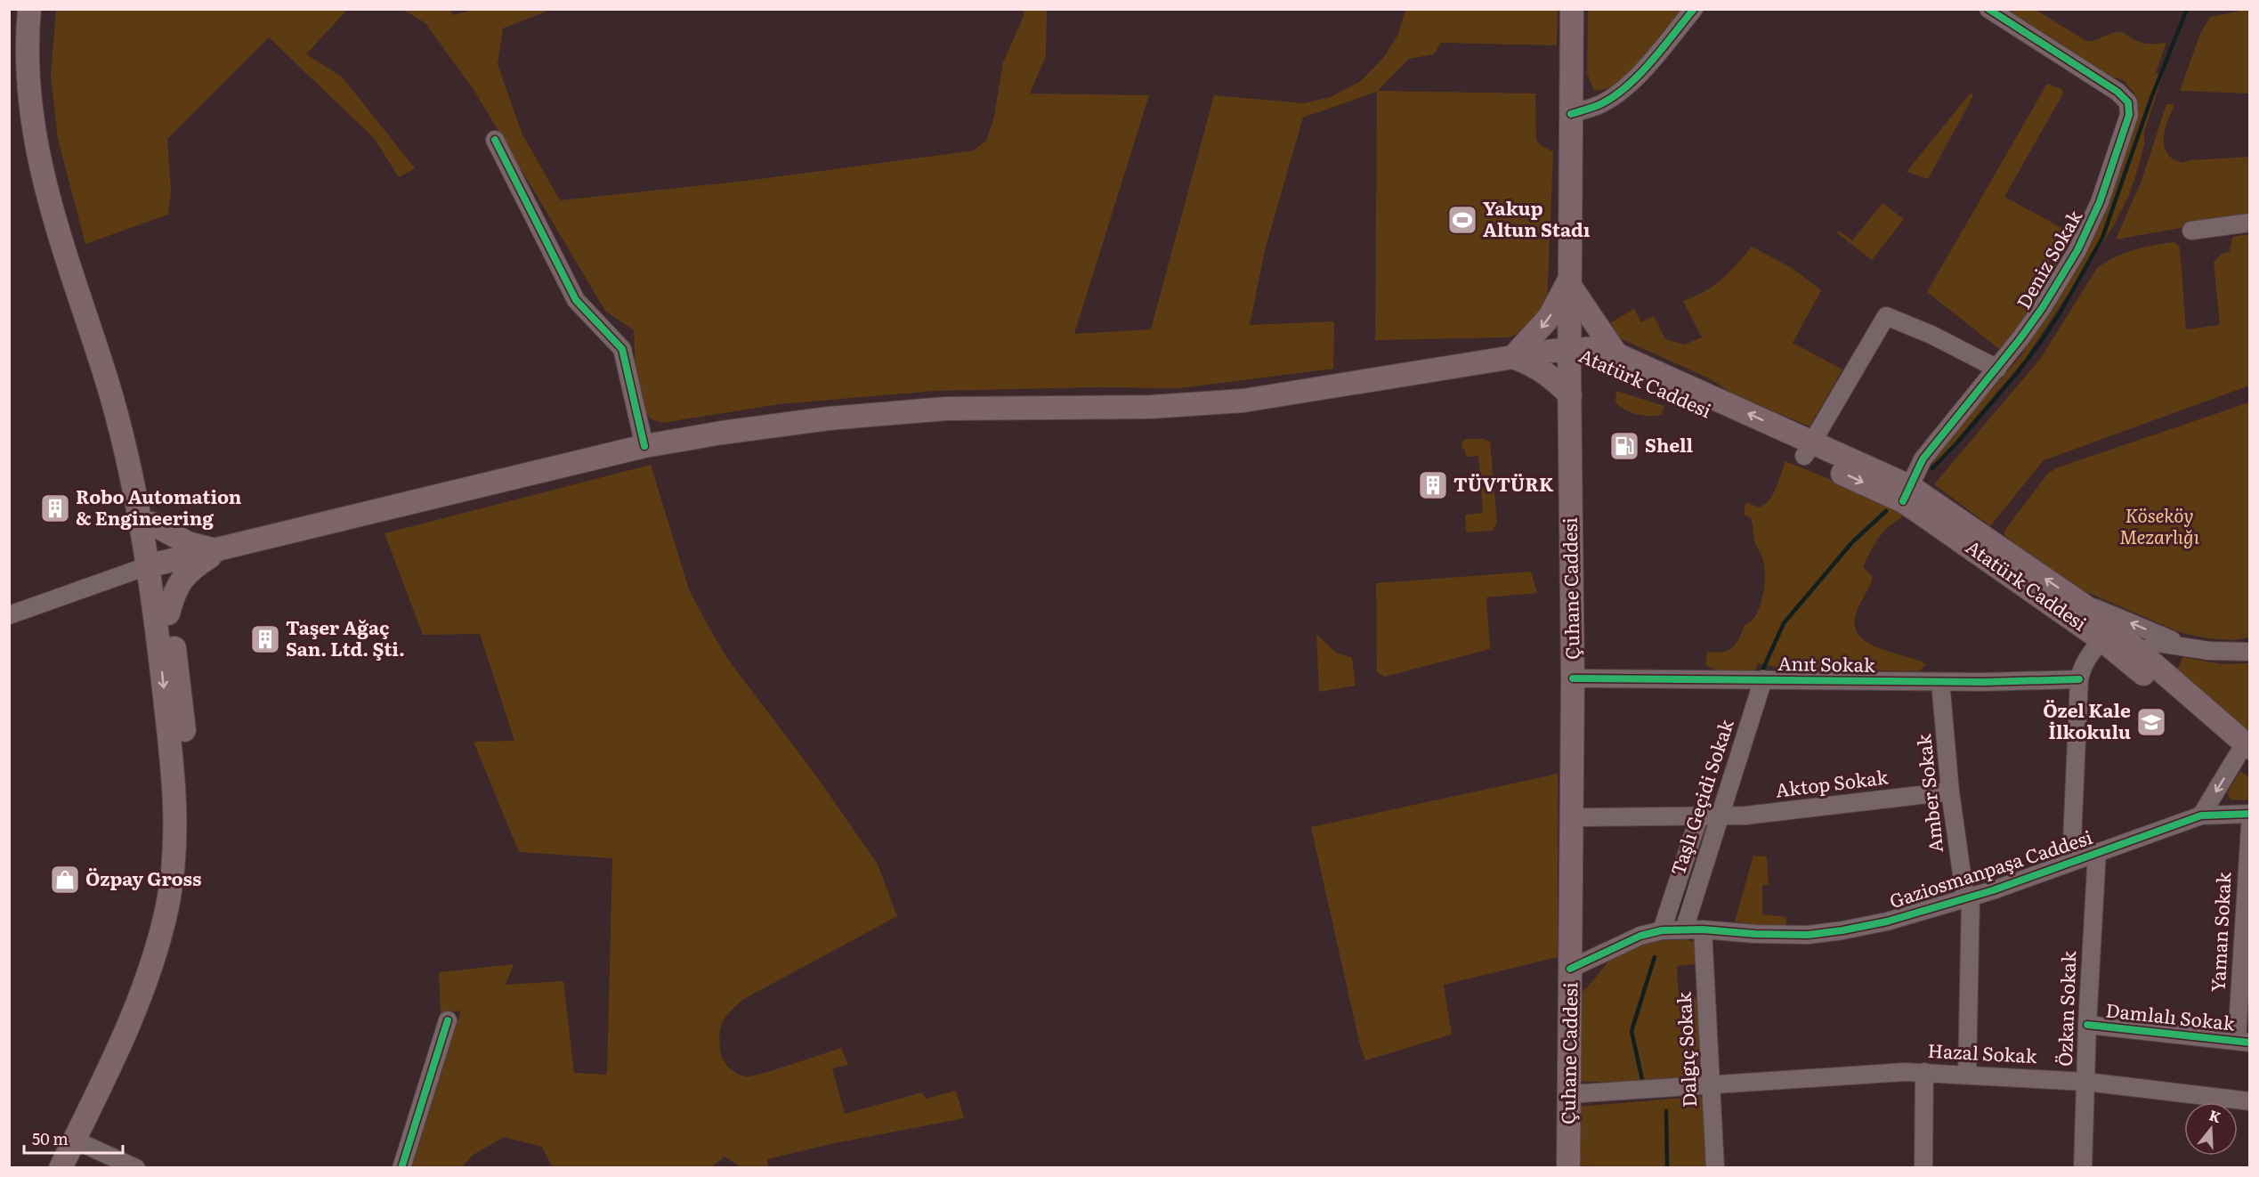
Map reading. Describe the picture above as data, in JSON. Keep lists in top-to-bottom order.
{
  "streets": {
    "main road": ["Atatürk Caddesi", "Çuhane Caddesi"],
    "street": [
      "Deniz Sokak",
      "Anıt Sokak",
      "Aktop Sokak",
      "Amber Sokak",
      "Taşlı Geçidi Sokak",
      "Gaziosmanpaşa Caddesi",
      "Yaman Sokak",
      "Özkan Sokak",
      "Damlalı Sokak",
      "Dalgıç Sokak",
      "Hazal Sokak"
    ]
  },
  "crossings": [
    ["Deniz Sokak", "Atatürk Caddesi"],
    ["Atatürk Caddesi", "Çuhane Caddesi"],
    ["Çuhane Caddesi", "Anıt Sokak"],
    ["Çuhane Caddesi", "Aktop Sokak"],
    ["Çuhane Caddesi", "Gaziosmanpaşa Caddesi"],
    ["Çuhane Caddesi", "Hazal Sokak"],
    ["Anıt Sokak", "Amber Sokak"],
    ["Anıt Sokak", "Taşlı Geçidi Sokak"],
    ["Aktop Sokak", "Amber Sokak"],
    ["Aktop Sokak", "Taşlı Geçidi Sokak"],
    ["Amber Sokak", "Gaziosmanpaşa Caddesi"],
    ["Amber Sokak", "Hazal Sokak"],
    ["Taşlı Geçidi Sokak", "Gaziosmanpaşa Caddesi"],
    ["Gaziosmanpaşa Caddesi", "Özkan Sokak"],
    ["Gaziosmanpaşa Caddesi", "Dalgıç Sokak"],
    ["Yaman Sokak", "Damlalı Sokak"],
    ["Özkan Sokak", "Damlalı Sokak"],
    ["Özkan Sokak", "Hazal Sokak"],
    ["Dalgıç Sokak", "Hazal Sokak"]
  ],
  "parks": ["Köseköy Mezarlığı"],
  "places": {
    "sports": ["Yakup Altun Stadı"],
    "fuel station": ["Shell"],
    "building": ["TÜVTÜRK", "Robo Automation & Engineering", "Taşer Ağaç San. Ltd. Şti."],
    "school or university": ["Özel Kale İlkokulu"],
    "shop": ["Özpay Gross"]
  },
  "scale_bar": "50 m",
  "north": "top"
}
